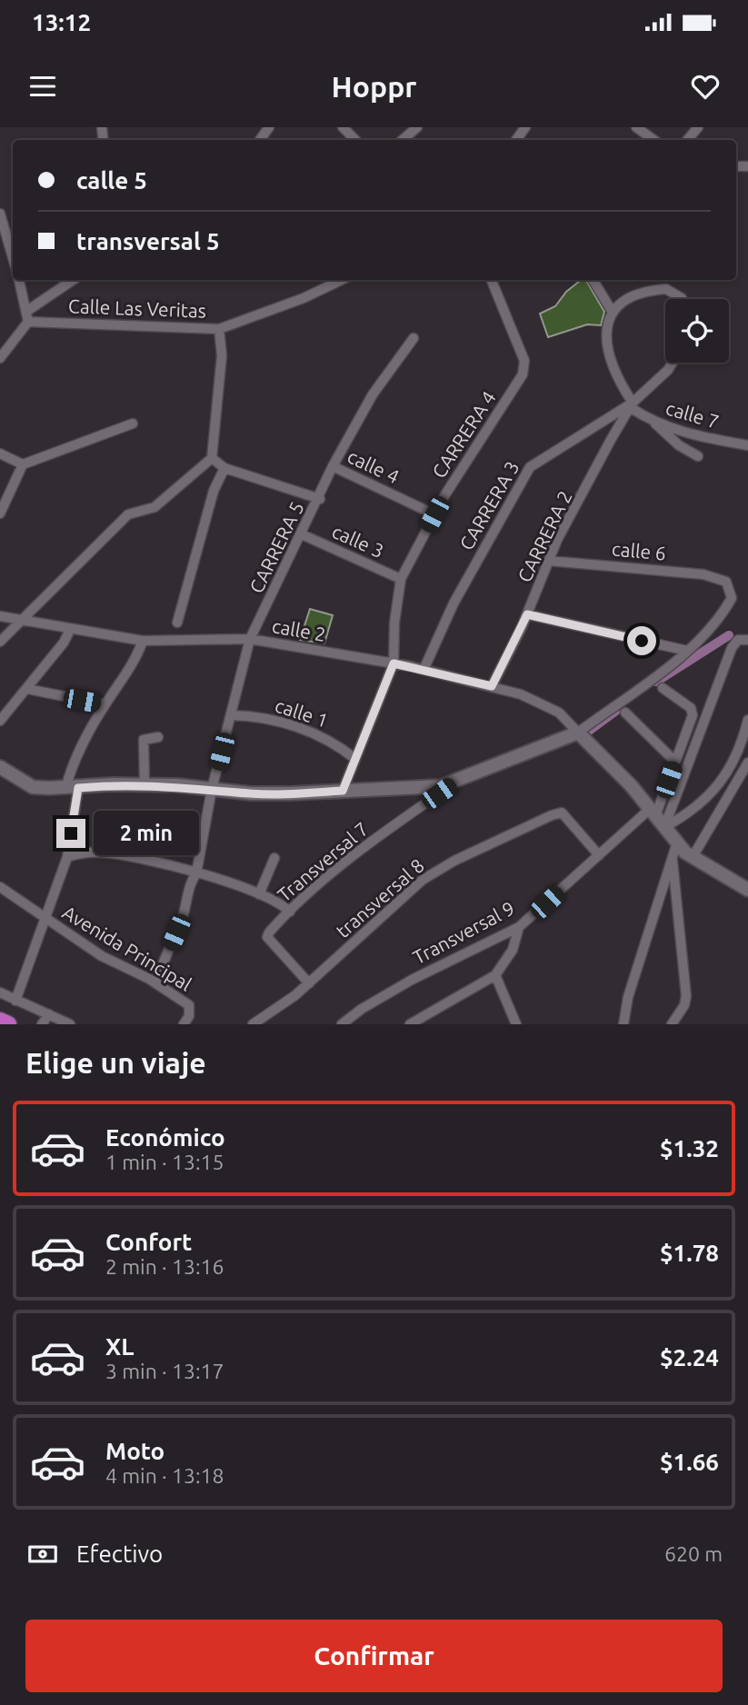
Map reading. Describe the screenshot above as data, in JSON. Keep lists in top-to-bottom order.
{
  "streets": {
    "street": [
      "Calle Las Veritas",
      "calle 7",
      "CARRERA 4",
      "calle 4",
      "CARRERA 3",
      "CARRERA 2",
      "calle 3",
      "CARRERA 5",
      "calle 6",
      "calle 2",
      "calle 1",
      "Transversal 7",
      "transversal 8",
      "Transversal 9",
      "Avenida Principal"
    ]
  },
  "crossings": [
    ["calle 7", "CARRERA 3"],
    ["calle 7", "CARRERA 2"],
    ["CARRERA 4", "calle 4"],
    ["CARRERA 4", "calle 3"],
    ["CARRERA 4", "calle 2"],
    ["CARRERA 4", "calle 1"],
    ["calle 4", "CARRERA 5"],
    ["CARRERA 3", "CARRERA 2"],
    ["CARRERA 3", "calle 2"],
    ["CARRERA 2", "calle 6"],
    ["CARRERA 2", "calle 2"],
    ["calle 3", "CARRERA 5"],
    ["CARRERA 5", "calle 2"],
    ["CARRERA 5", "calle 1"],
    ["CARRERA 5", "Avenida Principal"],
    ["Transversal 7", "transversal 8"],
    ["transversal 8", "Transversal 9"]
  ],
  "page": {
    "status": "13:12",
    "header": "Hoppr",
    "banner": ["calle 5", "transversal 5"],
    "bubble": "2 min",
    "heading": "Elige un viaje",
    "list": [
      {
        "name": "Económico",
        "note": "1 min · 13:15",
        "value": "$1.32"
      },
      {
        "name": "Confort",
        "note": "2 min · 13:16",
        "value": "$1.78"
      },
      {
        "name": "XL",
        "note": "3 min · 13:17",
        "value": "$2.24"
      },
      {
        "name": "Moto",
        "note": "4 min · 13:18",
        "value": "$1.66"
      }
    ],
    "pay": ["Efectivo", "620 m"],
    "buttons": "Confirmar"
  }
}
